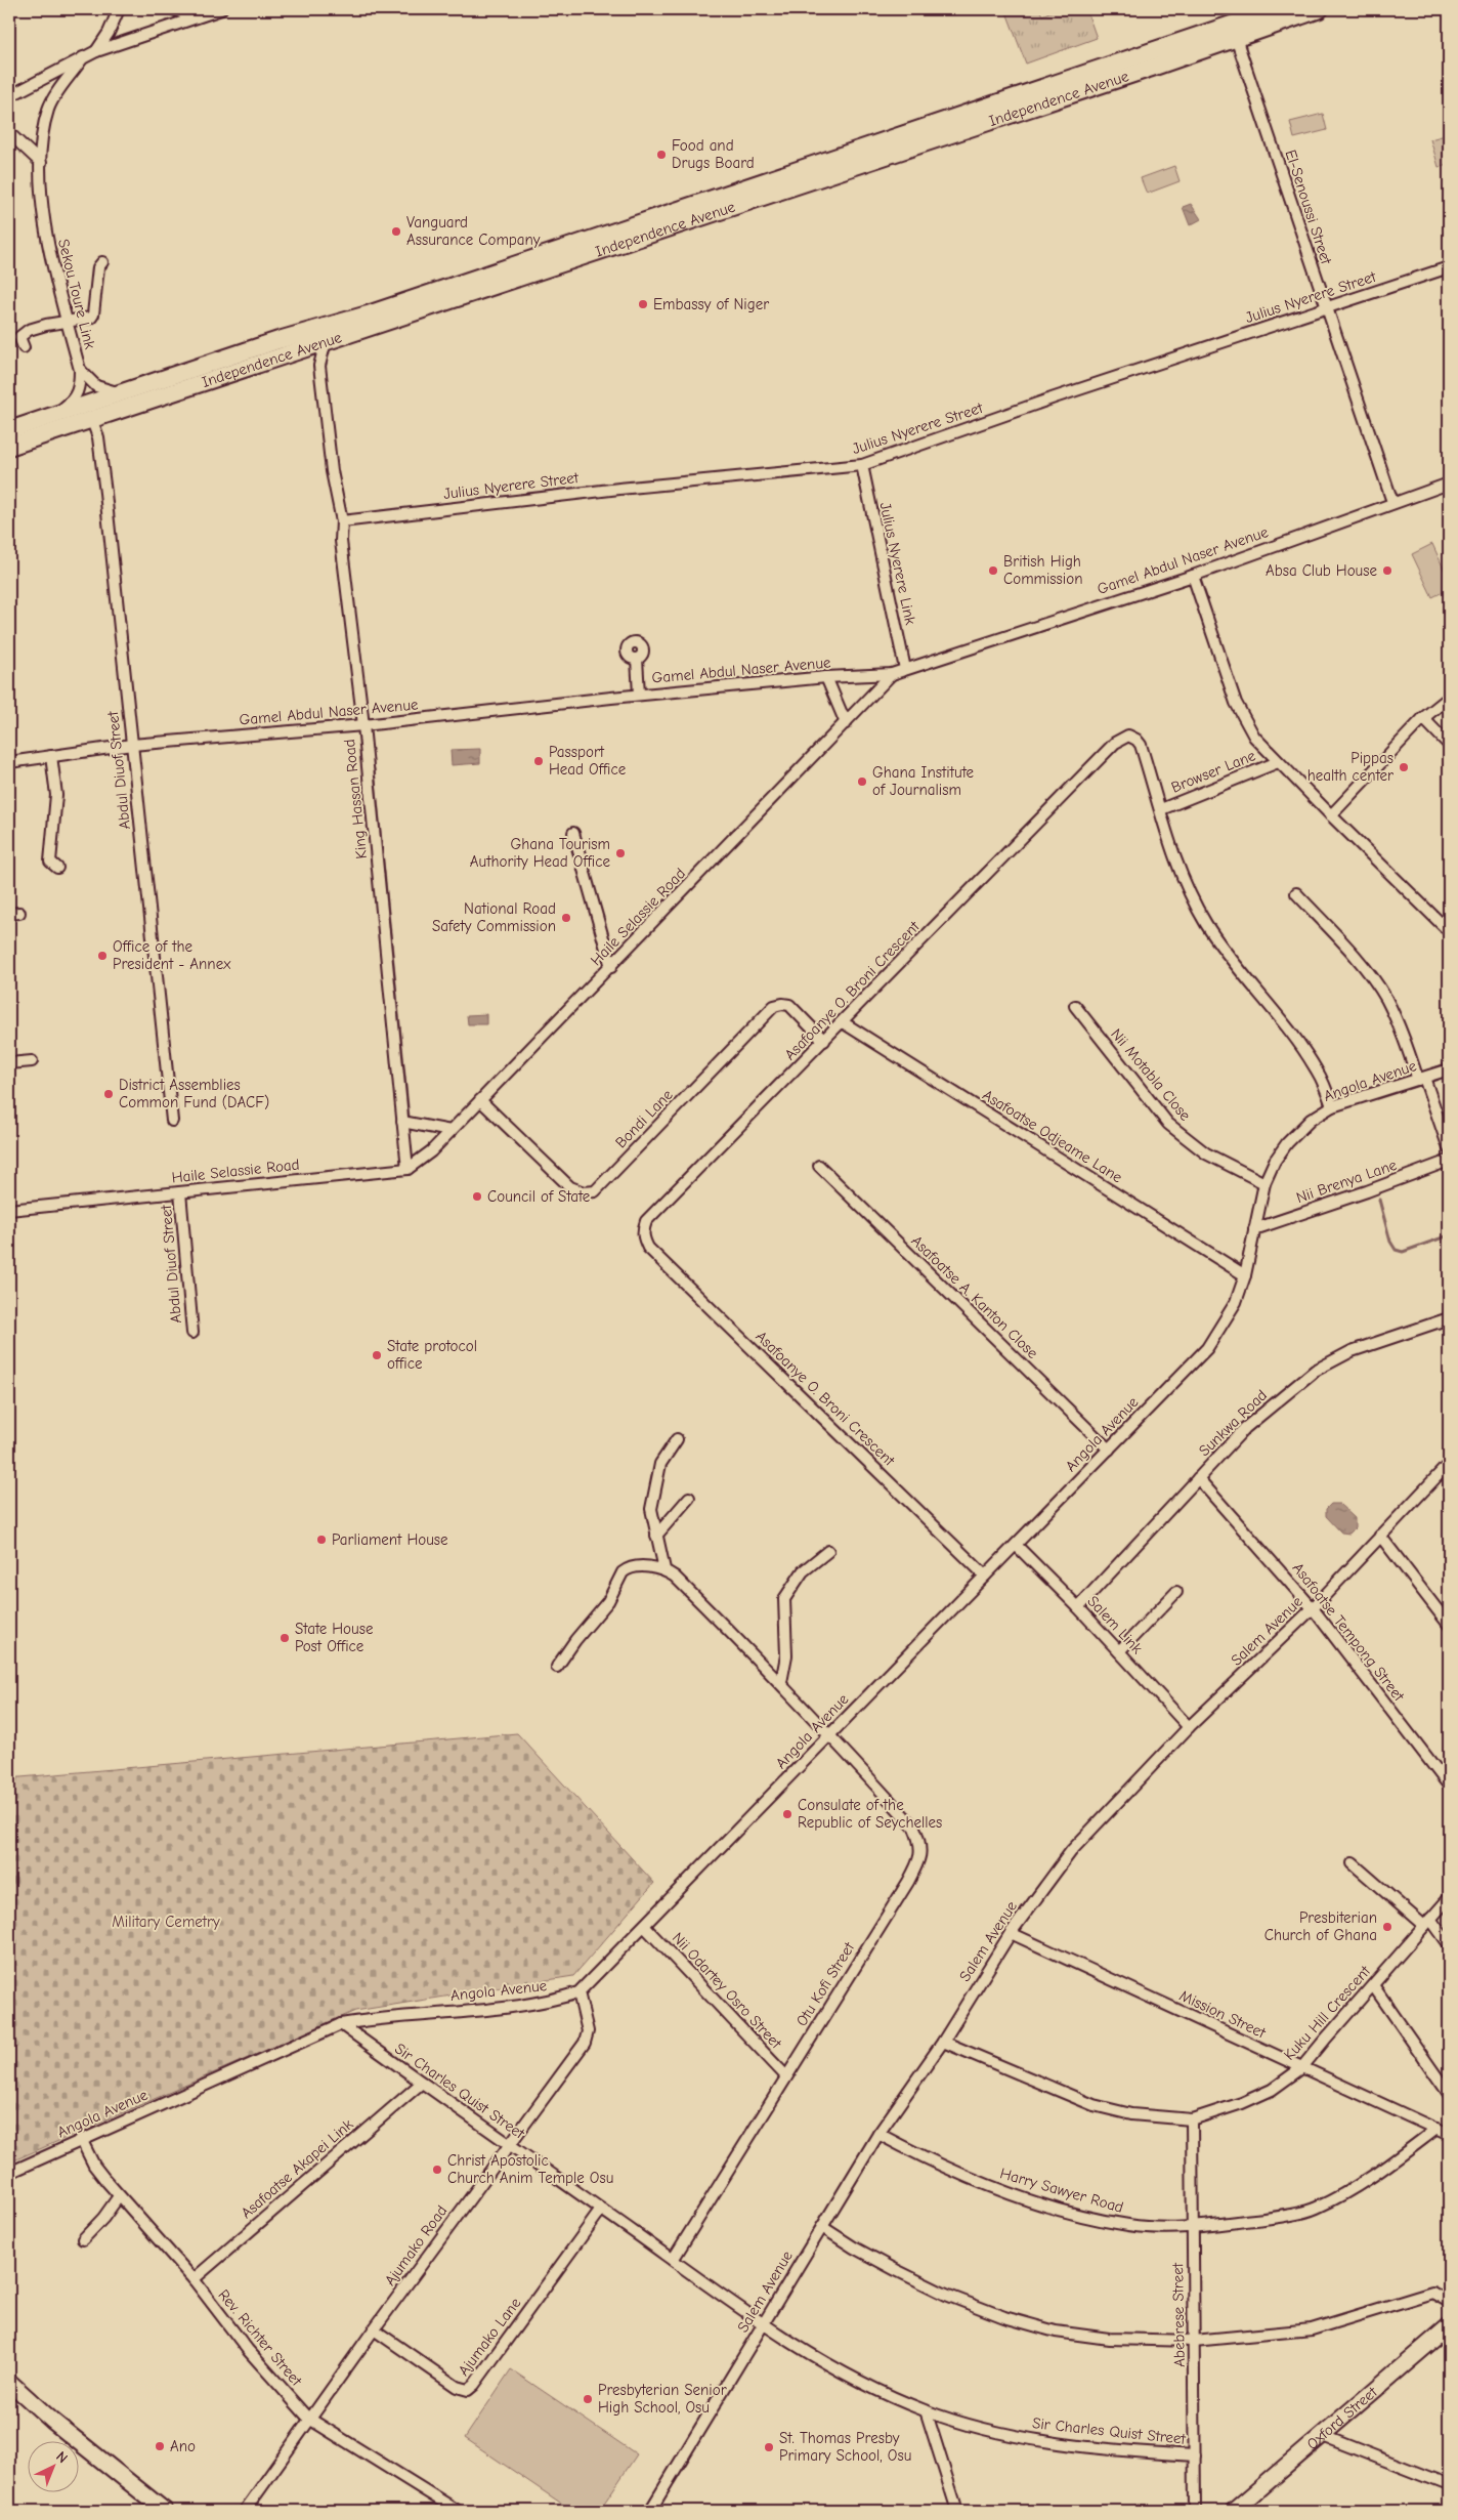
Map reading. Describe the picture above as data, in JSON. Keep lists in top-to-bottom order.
{
  "streets": {
    "main road": ["Independence Avenue", "Oxford Street"],
    "street": [
      "El-Senoussi Street",
      "Sekou Toure Link",
      "Julius Nyerere Street",
      "Gamel Abdul Naser Avenue",
      "Julius Nyerere Link",
      "Abdul Diuof Street",
      "Browser Lane",
      "King Hassan Road",
      "Haile Selassie Road",
      "Asafoanye O. Broni Crescent",
      "Nii Motabla Close",
      "Angola Avenue",
      "Bondi Lane",
      "Asafoatse Odjeame Lane",
      "Nii Brenya Lane",
      "Asafoatse A. Kanton Close",
      "Sunkwa Road",
      "Salem Link",
      "Salem Avenue",
      "Asafoatse Tempong Street",
      "Otu Kofi Street",
      "Nii Odartey Osro Street",
      "Kuku Hill Crescent",
      "Mission Street",
      "Sir Charles Quist Street",
      "Asafoatse Akapei Link",
      "Harry Sawyer Road",
      "Ajumako Road",
      "Abebrese Street",
      "Ajumako Lane",
      "Rev. Richter Street"
    ]
  },
  "crossings": [
    ["Independence Avenue", "El-Senoussi Street"],
    ["Independence Avenue", "Sekou Toure Link"],
    ["Independence Avenue", "Abdul Diuof Street"],
    ["Independence Avenue", "King Hassan Road"],
    ["El-Senoussi Street", "Julius Nyerere Street"],
    ["El-Senoussi Street", "Gamel Abdul Naser Avenue"],
    ["Julius Nyerere Street", "Julius Nyerere Link"],
    ["Julius Nyerere Street", "King Hassan Road"],
    ["Gamel Abdul Naser Avenue", "Julius Nyerere Link"],
    ["Gamel Abdul Naser Avenue", "Abdul Diuof Street"],
    ["Gamel Abdul Naser Avenue", "King Hassan Road"],
    ["Gamel Abdul Naser Avenue", "Haile Selassie Road"],
    ["Abdul Diuof Street", "Haile Selassie Road"],
    ["Browser Lane", "Asafoanye O. Broni Crescent"],
    ["King Hassan Road", "Haile Selassie Road"],
    ["Haile Selassie Road", "Bondi Lane"],
    ["Asafoanye O. Broni Crescent", "Angola Avenue"],
    ["Asafoanye O. Broni Crescent", "Bondi Lane"],
    ["Asafoanye O. Broni Crescent", "Asafoatse Odjeame Lane"],
    ["Nii Motabla Close", "Angola Avenue"],
    ["Angola Avenue", "Asafoatse Odjeame Lane"],
    ["Angola Avenue", "Nii Brenya Lane"],
    ["Angola Avenue", "Asafoatse A. Kanton Close"],
    ["Angola Avenue", "Salem Link"],
    ["Angola Avenue", "Otu Kofi Street"],
    ["Angola Avenue", "Nii Odartey Osro Street"],
    ["Angola Avenue", "Sir Charles Quist Street"],
    ["Angola Avenue", "Ajumako Road"],
    ["Angola Avenue", "Rev. Richter Street"],
    ["Sunkwa Road", "Salem Link"],
    ["Sunkwa Road", "Asafoatse Tempong Street"],
    ["Salem Link", "Salem Avenue"],
    ["Salem Avenue", "Asafoatse Tempong Street"],
    ["Salem Avenue", "Kuku Hill Crescent"],
    ["Salem Avenue", "Mission Street"],
    ["Salem Avenue", "Sir Charles Quist Street"],
    ["Salem Avenue", "Harry Sawyer Road"],
    ["Otu Kofi Street", "Nii Odartey Osro Street"],
    ["Otu Kofi Street", "Sir Charles Quist Street"],
    ["Kuku Hill Crescent", "Mission Street"],
    ["Kuku Hill Crescent", "Abebrese Street"],
    ["Mission Street", "Harry Sawyer Road"],
    ["Sir Charles Quist Street", "Asafoatse Akapei Link"],
    ["Sir Charles Quist Street", "Ajumako Road"],
    ["Sir Charles Quist Street", "Abebrese Street"],
    ["Sir Charles Quist Street", "Ajumako Lane"],
    ["Asafoatse Akapei Link", "Rev. Richter Street"],
    ["Harry Sawyer Road", "Abebrese Street"],
    ["Ajumako Road", "Ajumako Lane"],
    ["Ajumako Road", "Rev. Richter Street"]
  ],
  "parks": ["Military Cemetry"],
  "places": [
    "Food and Drugs Board",
    "Vanguard Assurance Company",
    "Embassy of Niger",
    "British High Commission",
    "Absa Club House",
    "Passport Head Office",
    "Pippas health center",
    "Ghana Institute of Journalism",
    "Ghana Tourism Authority Head Office",
    "National Road Safety Commission",
    "Office of the President - Annex",
    "District Assemblies Common Fund (DACF)",
    "Council of State",
    "State protocol office",
    "Parliament House",
    "State House Post Office",
    "Consulate of the Republic of Seychelles",
    "Presbiterian Church of Ghana",
    "Christ Apostolic Church Anim Temple Osu",
    "Presbyterian Senior High School, Osu",
    "Ano",
    "St. Thomas Presby Primary School, Osu"
  ],
  "north": "top right"
}
